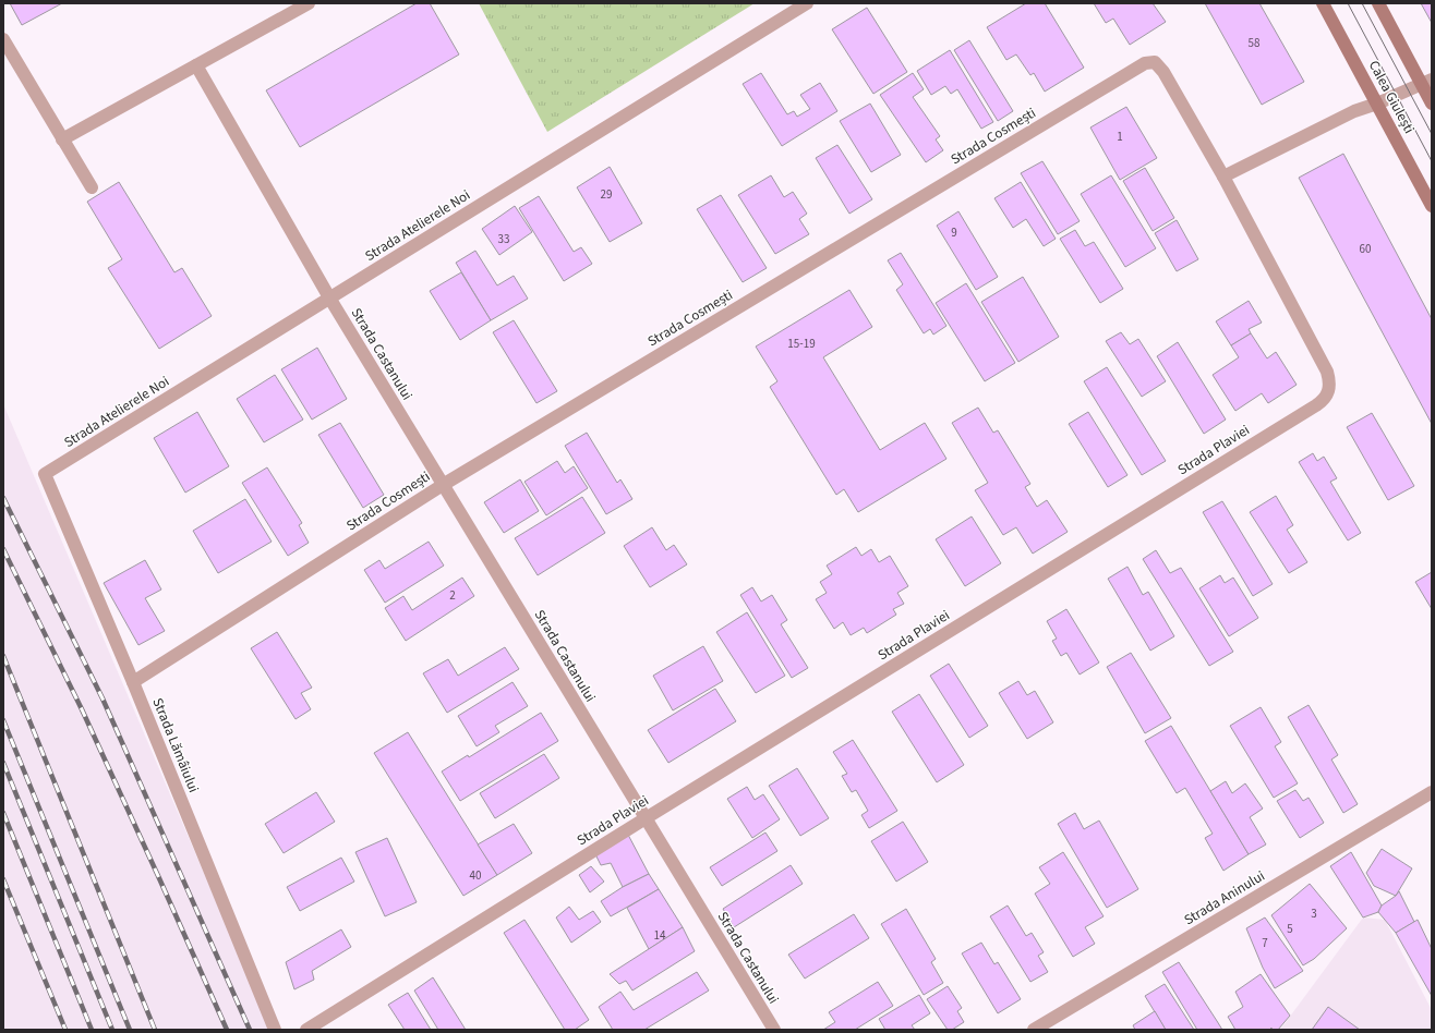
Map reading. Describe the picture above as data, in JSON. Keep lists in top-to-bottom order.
{
  "streets": {
    "main road": ["Calea Giulești"],
    "street": [
      "Strada Cosmești",
      "Strada Atelierele Noi",
      "Strada Castanului",
      "Strada Plaviei",
      "Strada Lămâiului",
      "Strada Aninului"
    ]
  },
  "crossings": [
    ["Strada Cosmești", "Strada Castanului"],
    ["Strada Cosmești", "Strada Plaviei"],
    ["Strada Cosmești", "Strada Lămâiului"],
    ["Strada Atelierele Noi", "Strada Castanului"],
    ["Strada Atelierele Noi", "Strada Lămâiului"],
    ["Strada Castanului", "Strada Plaviei"]
  ],
  "house_numbers": [
    "58",
    "1",
    "29",
    "9",
    "33",
    "60",
    "15-19",
    "2",
    "40",
    "3",
    "5",
    "14",
    "7"
  ]
}
